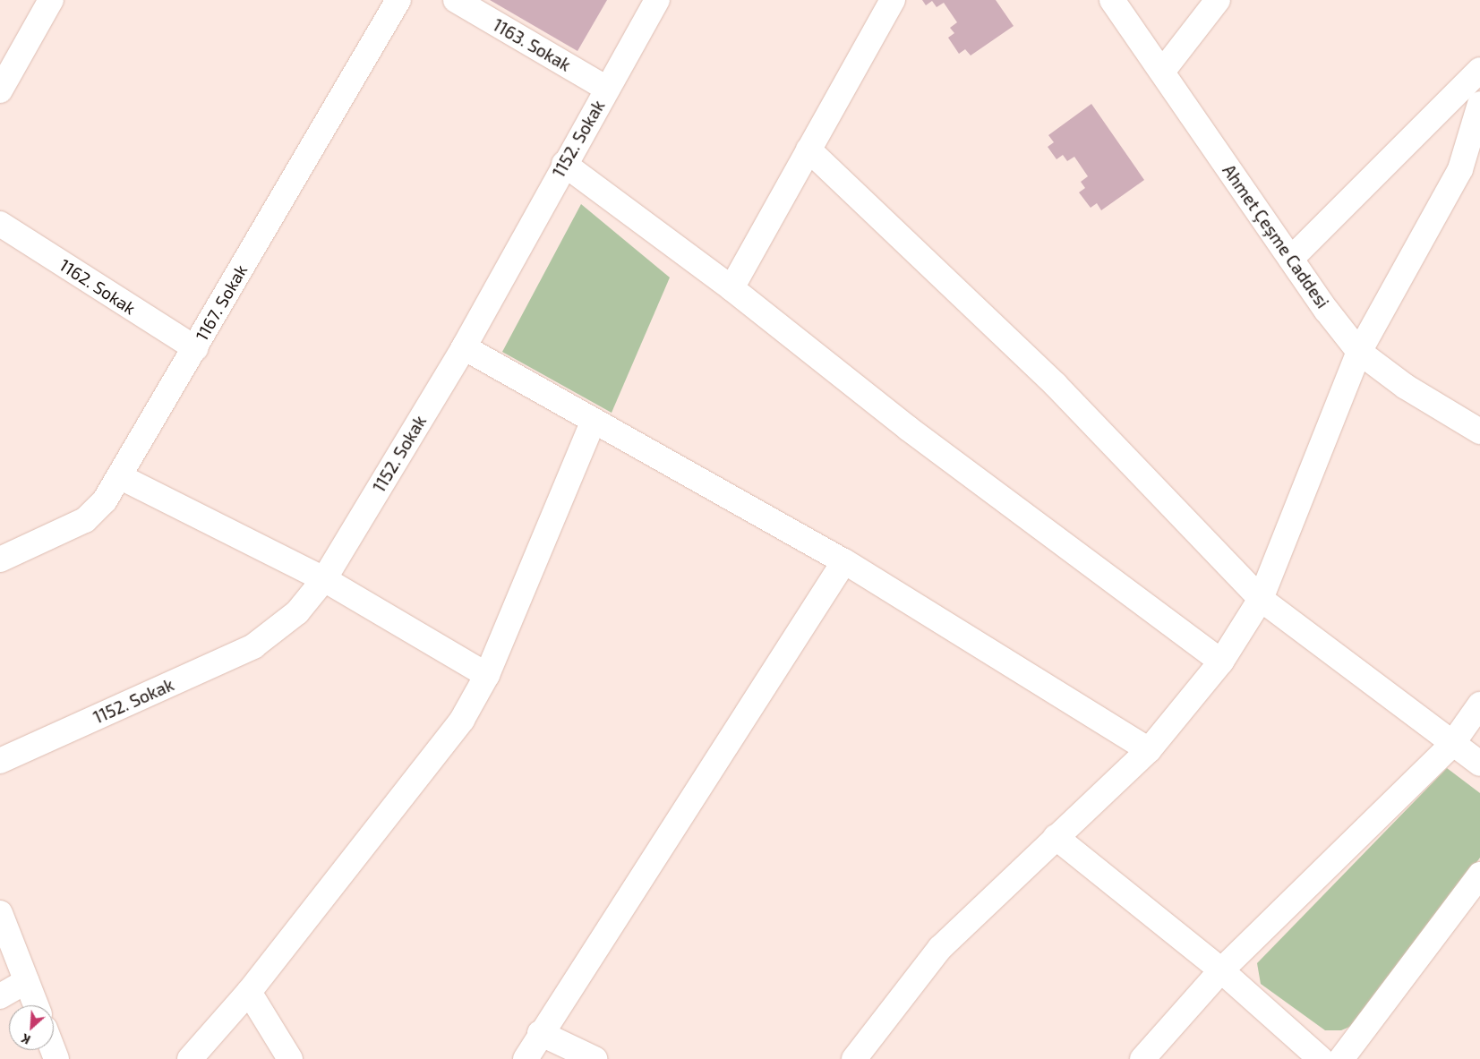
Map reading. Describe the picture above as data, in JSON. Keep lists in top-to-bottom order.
{
  "streets": {
    "street": [
      "1163. Sokak",
      "1152. Sokak",
      "Ahmet Çeşme Caddesi",
      "1162. Sokak",
      "1167. Sokak"
    ]
  },
  "crossings": [
    ["1163. Sokak", "1152. Sokak"],
    ["1162. Sokak", "1167. Sokak"]
  ],
  "north": "bottom left"
}
